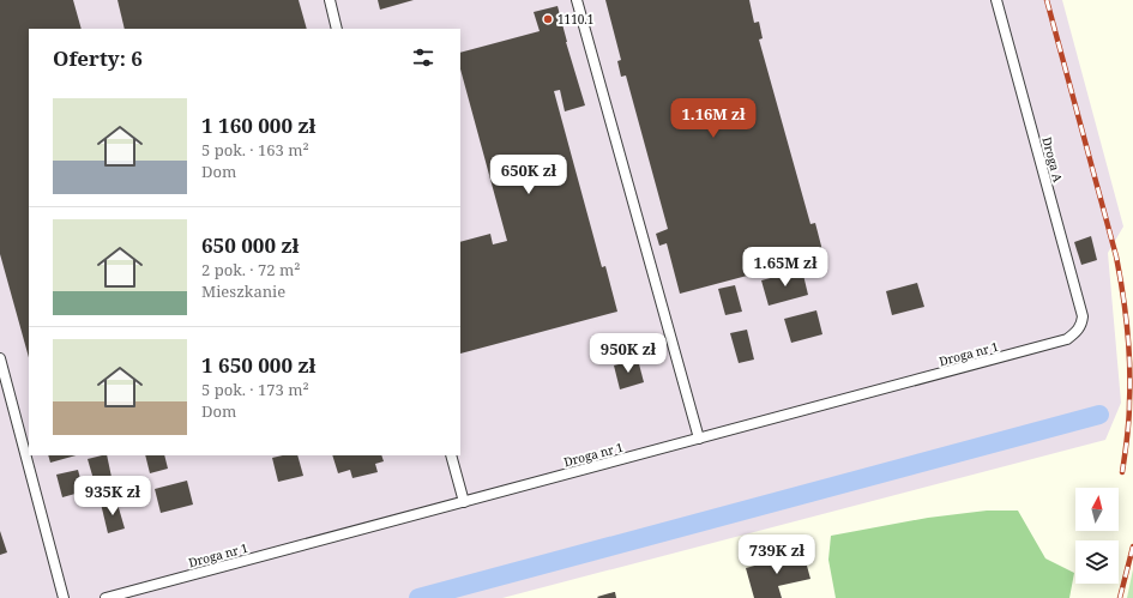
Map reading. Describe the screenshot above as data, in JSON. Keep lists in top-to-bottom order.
{
  "streets": {
    "lane": ["Droga A", "Droga nr 1"]
  },
  "crossings": [
    ["Droga A", "Droga nr 1"]
  ],
  "places": ["1110.1"],
  "north": "top",
  "page": {
    "heading": "Oferty: 6",
    "list": [
      {
        "name": "1 160 000 zł",
        "note": "5 pok. · 163 m² · Dom"
      },
      {
        "name": "650 000 zł",
        "note": "2 pok. · 72 m² · Mieszkanie"
      },
      {
        "name": "1 650 000 zł",
        "note": "5 pok. · 173 m² · Dom"
      }
    ],
    "price": [
      "1.16M zł",
      "650K zł",
      "1.65M zł",
      "950K zł",
      "935K zł",
      "739K zł"
    ]
  }
}
